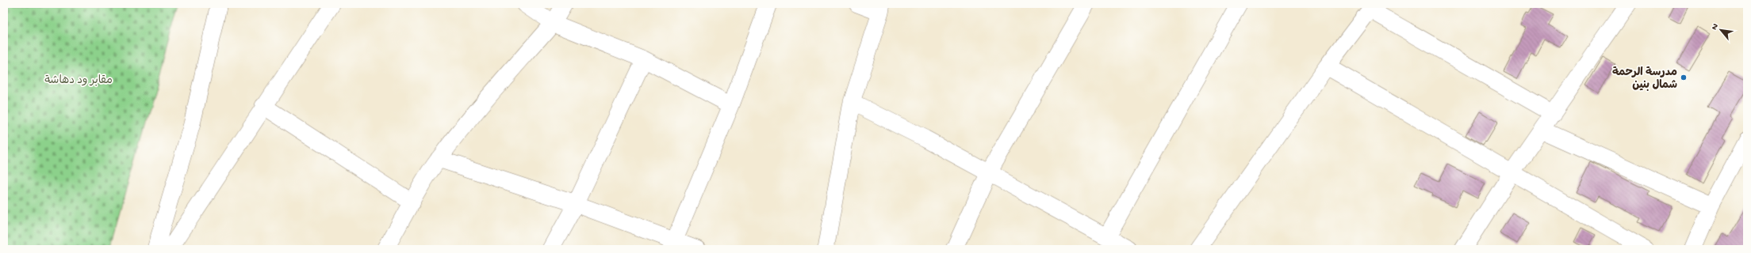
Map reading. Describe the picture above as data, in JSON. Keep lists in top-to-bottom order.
{
  "parks": ["مقابر ود دهاشة"],
  "places": ["مدرسة الرحمة شمال بنين"],
  "north": "top left"
}
